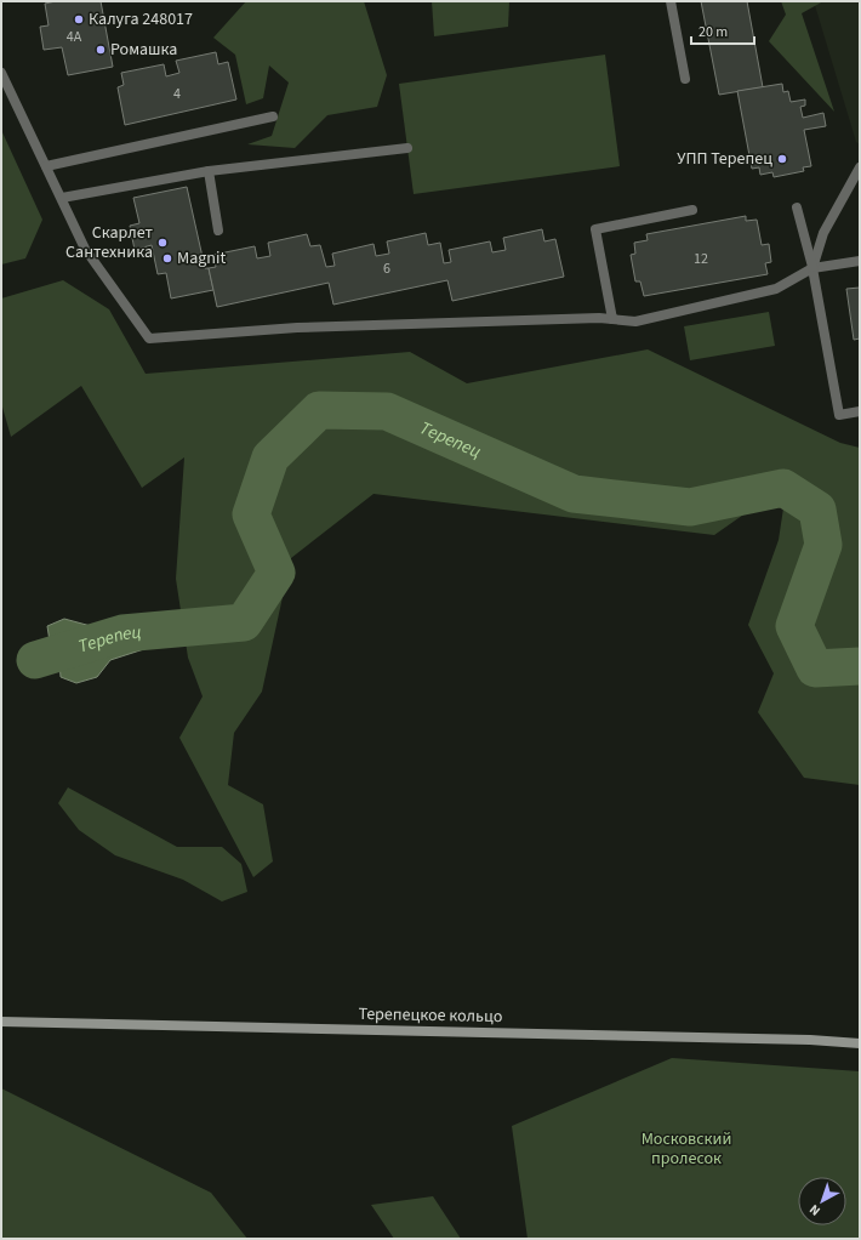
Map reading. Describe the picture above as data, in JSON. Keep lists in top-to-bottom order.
{
  "streets": {
    "street": ["Терепецкое кольцо"]
  },
  "water": ["Терепец"],
  "parks": ["Московский пролесок"],
  "places": [
    "Калуга 248017",
    "Ромашка",
    "УПП Терепец",
    "Скарлет Сантехника",
    "Magnit"
  ],
  "house_numbers": [
    "4А",
    "4",
    "12",
    "6"
  ],
  "scale_bar": "20 m",
  "north": "bottom left"
}
